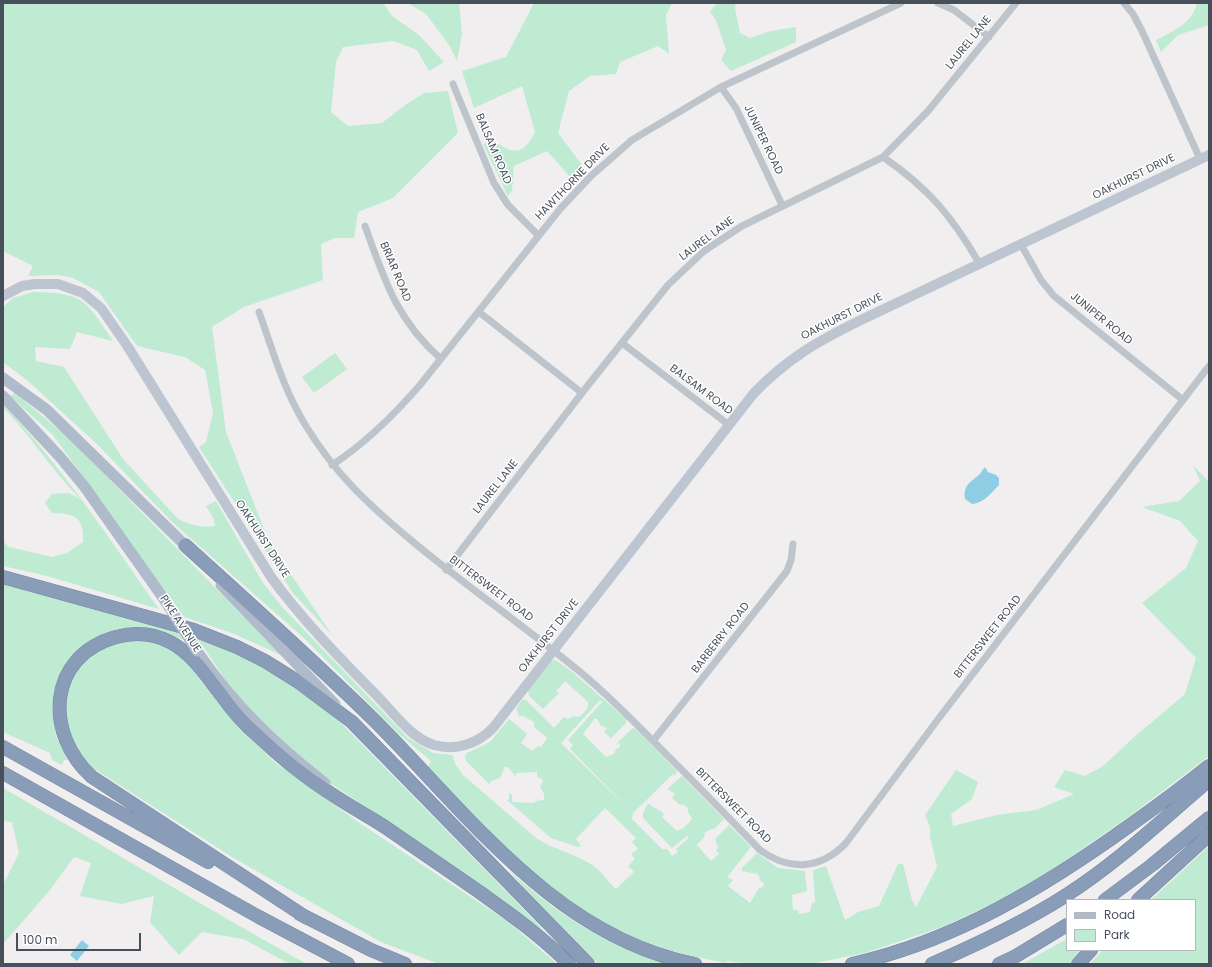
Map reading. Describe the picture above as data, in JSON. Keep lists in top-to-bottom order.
{
  "streets": {
    "main road": ["PIKE AVENUE"],
    "street": [
      "LAUREL LANE",
      "JUNIPER ROAD",
      "BALSAM ROAD",
      "OAKHURST DRIVE",
      "HAWTHORNE DRIVE",
      "BRIAR ROAD",
      "BITTERSWEET ROAD",
      "BARBERRY ROAD"
    ]
  },
  "crossings": [
    ["LAUREL LANE", "JUNIPER ROAD"],
    ["LAUREL LANE", "BALSAM ROAD"],
    ["LAUREL LANE", "BITTERSWEET ROAD"],
    ["JUNIPER ROAD", "OAKHURST DRIVE"],
    ["JUNIPER ROAD", "HAWTHORNE DRIVE"],
    ["JUNIPER ROAD", "BITTERSWEET ROAD"],
    ["BALSAM ROAD", "OAKHURST DRIVE"],
    ["BALSAM ROAD", "HAWTHORNE DRIVE"],
    ["OAKHURST DRIVE", "BITTERSWEET ROAD"],
    ["HAWTHORNE DRIVE", "BRIAR ROAD"],
    ["HAWTHORNE DRIVE", "BITTERSWEET ROAD"],
    ["BITTERSWEET ROAD", "BARBERRY ROAD"]
  ],
  "legend": ["Road", "Park"],
  "scale_bar": "100 m"
}
